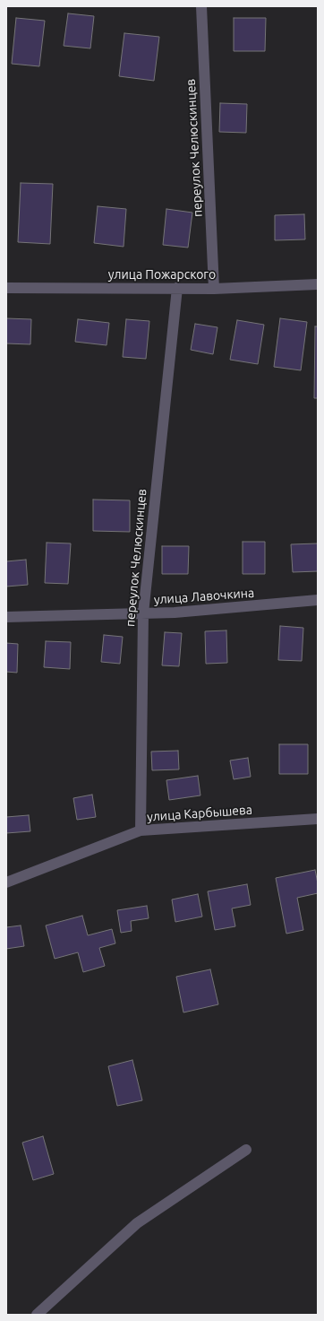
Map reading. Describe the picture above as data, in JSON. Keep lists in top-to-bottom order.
{
  "streets": {
    "street": [
      "переулок Челюскинцев",
      "улица Пожарского",
      "улица Лавочкина",
      "улица Карбышева"
    ]
  },
  "crossings": [
    ["переулок Челюскинцев", "улица Пожарского"],
    ["переулок Челюскинцев", "улица Лавочкина"],
    ["переулок Челюскинцев", "улица Карбышева"]
  ]
}
